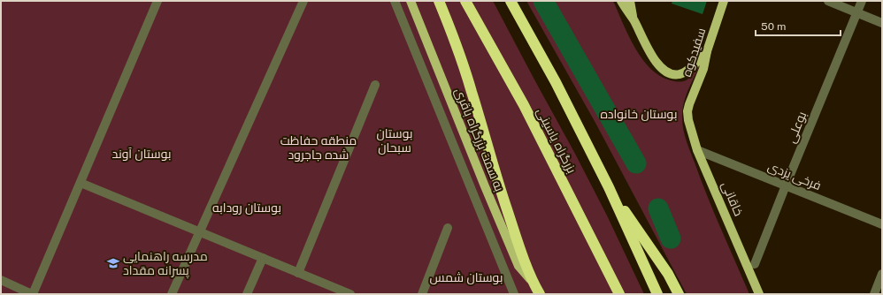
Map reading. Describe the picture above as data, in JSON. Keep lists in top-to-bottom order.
{
  "streets": {
    "highway": ["بزرگراه یاسینی"],
    "main road": ["سفیدکوه", "به سمت بزرگراه باقری", "خاقانی"],
    "street": ["بوعلی", "فرخی یزدی"]
  },
  "crossings": [
    ["سفیدکوه", "خاقانی"],
    ["بوعلی", "فرخی یزدی"],
    ["فرخی یزدی", "خاقانی"]
  ],
  "parks": [
    "بوستان خانواده",
    "بوستان سبحان",
    "منطقه حفاظت شده جاجرود",
    "بوستان آوند",
    "بوستان رودابه",
    "بوستان شمس"
  ],
  "places": {
    "school or university": ["مدرسه راهنمایی پسرانه مقداد"]
  },
  "scale_bar": "50 m"
}
